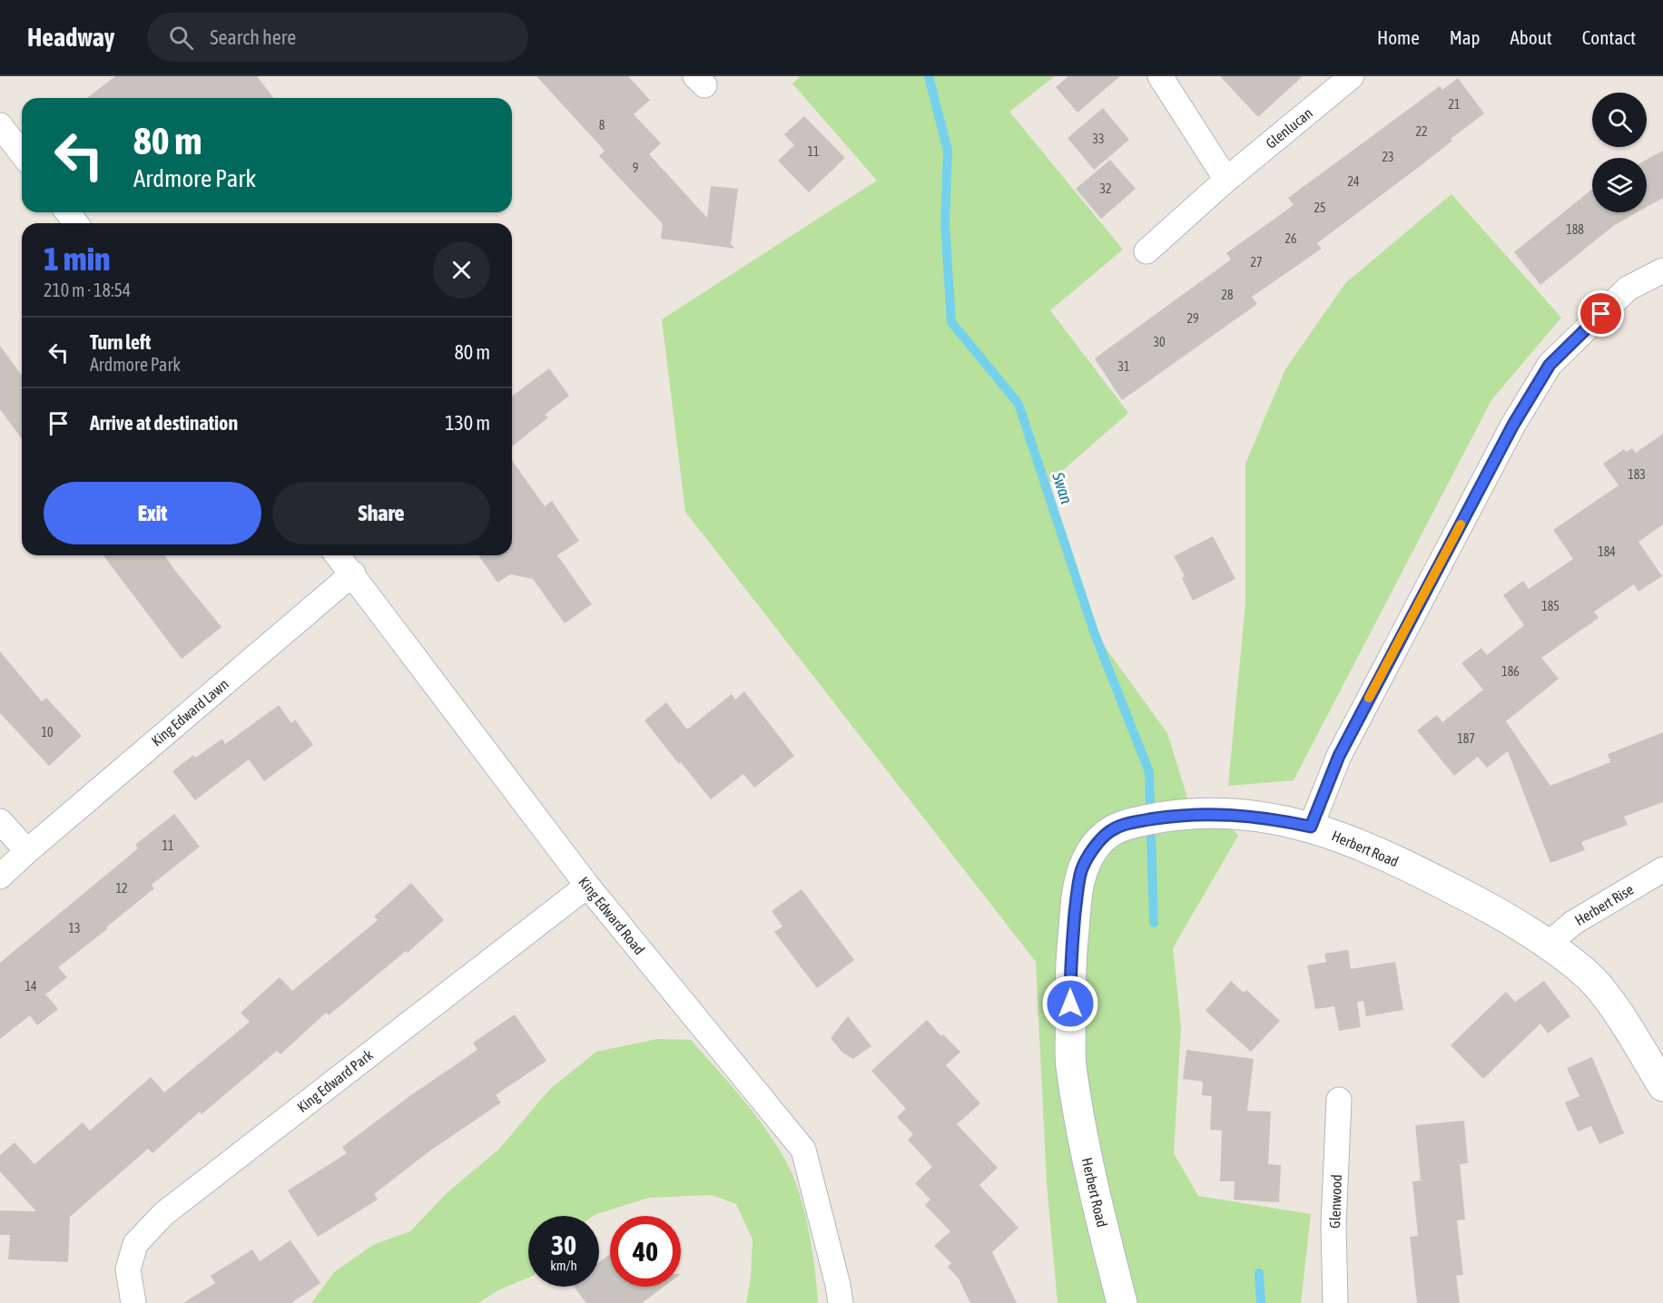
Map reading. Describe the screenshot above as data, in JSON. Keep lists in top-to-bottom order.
{
  "streets": {
    "street": [
      "Glenlucan",
      "King Edward Lawn",
      "Herbert Road",
      "Herbert Rise",
      "King Edward Road",
      "King Edward Park",
      "Glenwood"
    ]
  },
  "crossings": [
    ["King Edward Lawn", "King Edward Road"],
    ["Herbert Road", "Herbert Rise"],
    ["King Edward Road", "King Edward Park"]
  ],
  "water": ["Swan"],
  "house_numbers": [
    "21",
    "8",
    "22",
    "33",
    "11",
    "23",
    "9",
    "24",
    "32",
    "25",
    "188",
    "26",
    "27",
    "28",
    "29",
    "30",
    "31",
    "183",
    "184",
    "185",
    "186",
    "10",
    "187",
    "11",
    "12",
    "13",
    "14"
  ],
  "page": {
    "header": "Headway",
    "search": "Search here",
    "nav": [
      "Home",
      "Map",
      "About",
      "Contact"
    ],
    "turn": ["80 m", "Ardmore Park"],
    "heading": ["1 min", "210 m · 18:54"],
    "list": [
      {
        "name": "Turn left",
        "note": "Ardmore Park",
        "value": "80 m"
      },
      {
        "name": "Arrive at destination",
        "value": "130 m"
      }
    ],
    "buttons": ["Exit", "Share"],
    "speed": "30 km/h",
    "limit": "40"
  }
}
